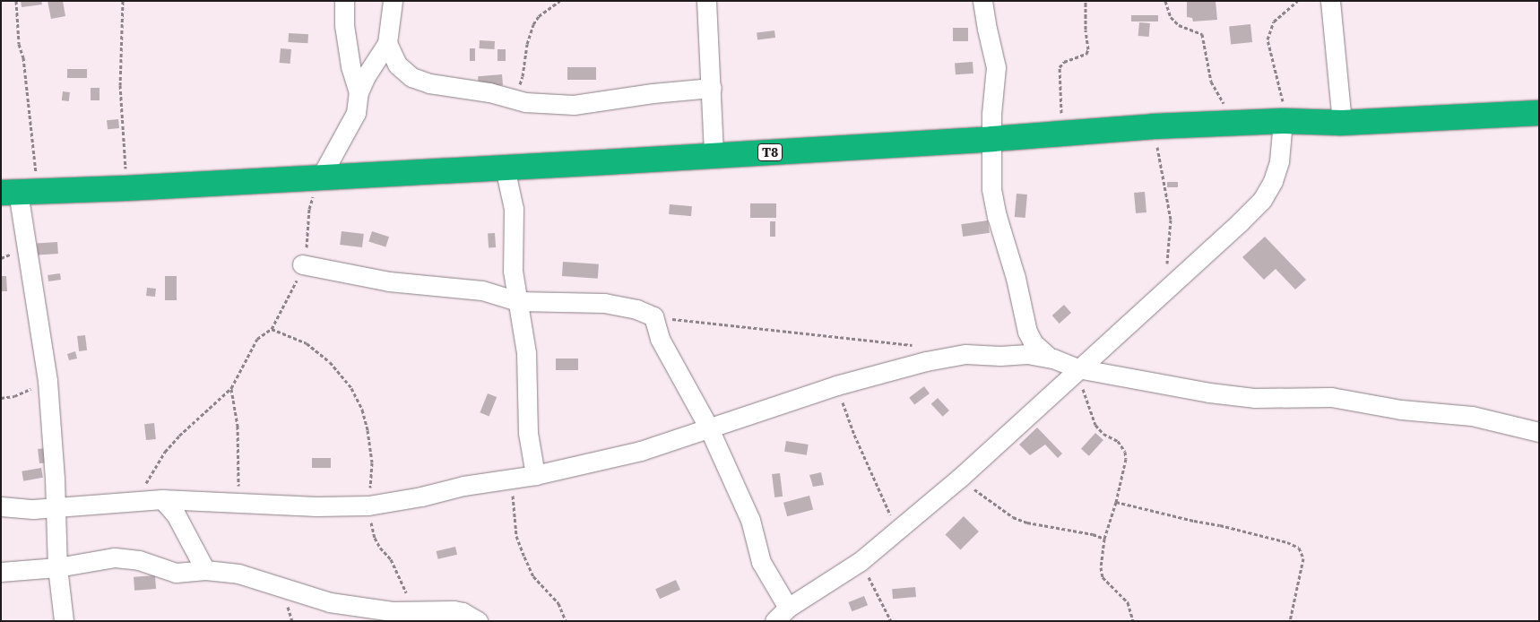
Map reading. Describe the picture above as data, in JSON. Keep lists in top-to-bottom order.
{
  "streets": {
    "highway": ["T8"]
  }
}
